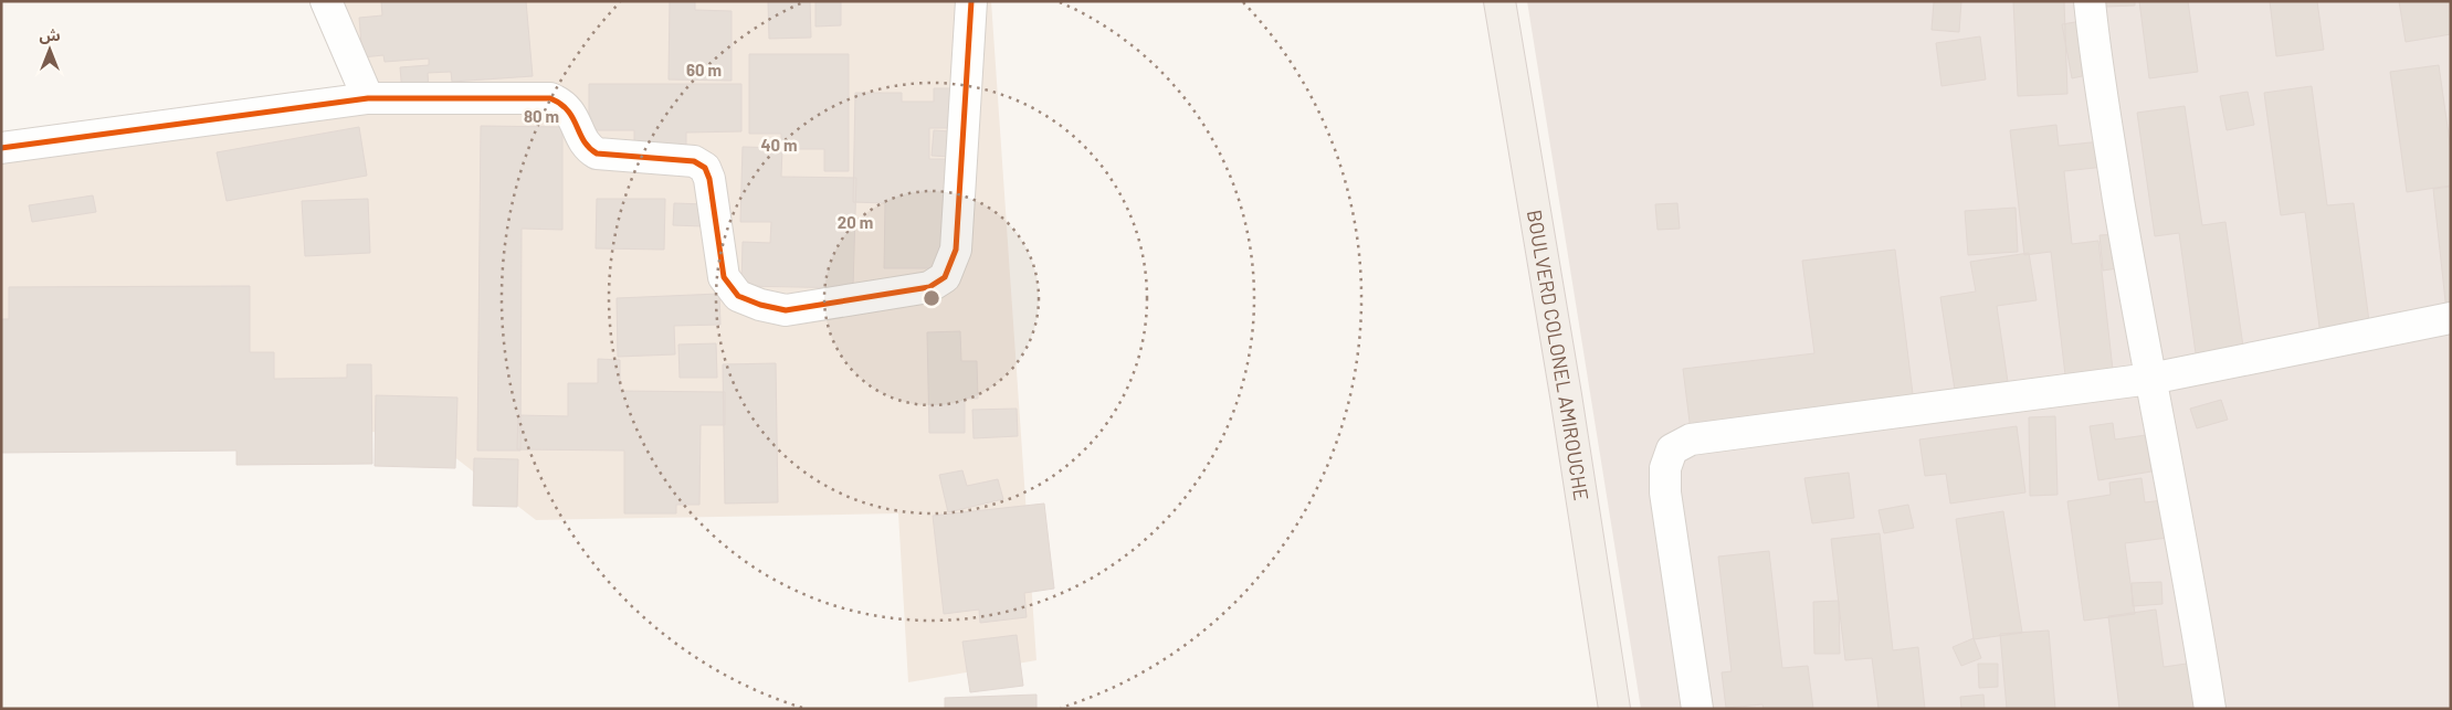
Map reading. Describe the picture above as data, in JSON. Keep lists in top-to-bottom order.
{
  "streets": {
    "main road": ["BOULVERD COLONEL AMIROUCHE"]
  },
  "north": "top",
  "rings": [
    "60 m",
    "80 m",
    "40 m",
    "20 m"
  ]
}
